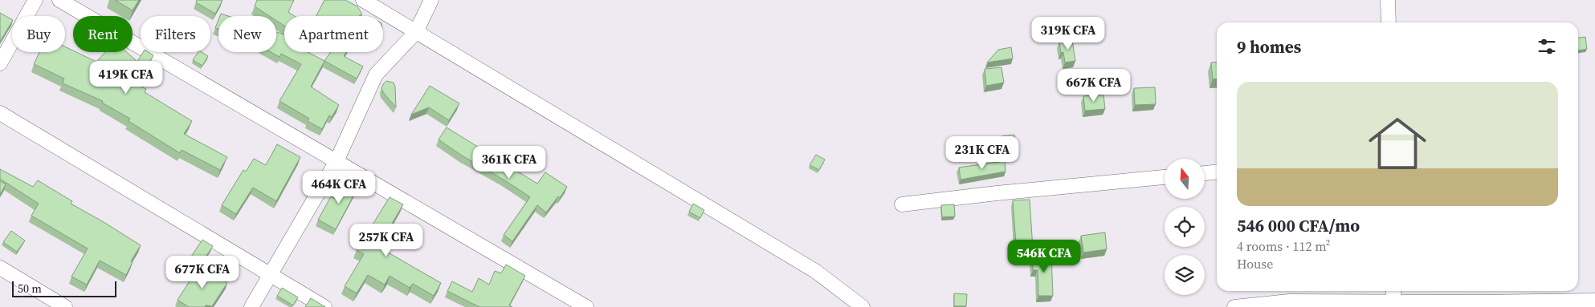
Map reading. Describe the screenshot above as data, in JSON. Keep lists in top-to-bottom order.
{
  "scale_bar": "50 m",
  "north": "top",
  "page": {
    "chip": [
      "Buy",
      "Rent",
      "Filters",
      "New",
      "Apartment"
    ],
    "price": [
      "319K CFA",
      "419K CFA",
      "667K CFA",
      "231K CFA",
      "361K CFA",
      "464K CFA",
      "257K CFA",
      "546K CFA",
      "677K CFA"
    ],
    "heading": "9 homes",
    "list": [
      {
        "name": "546 000 CFA/mo",
        "note": "4 rooms · 112 m² · House"
      }
    ],
    "scale": "50 m"
  }
}
